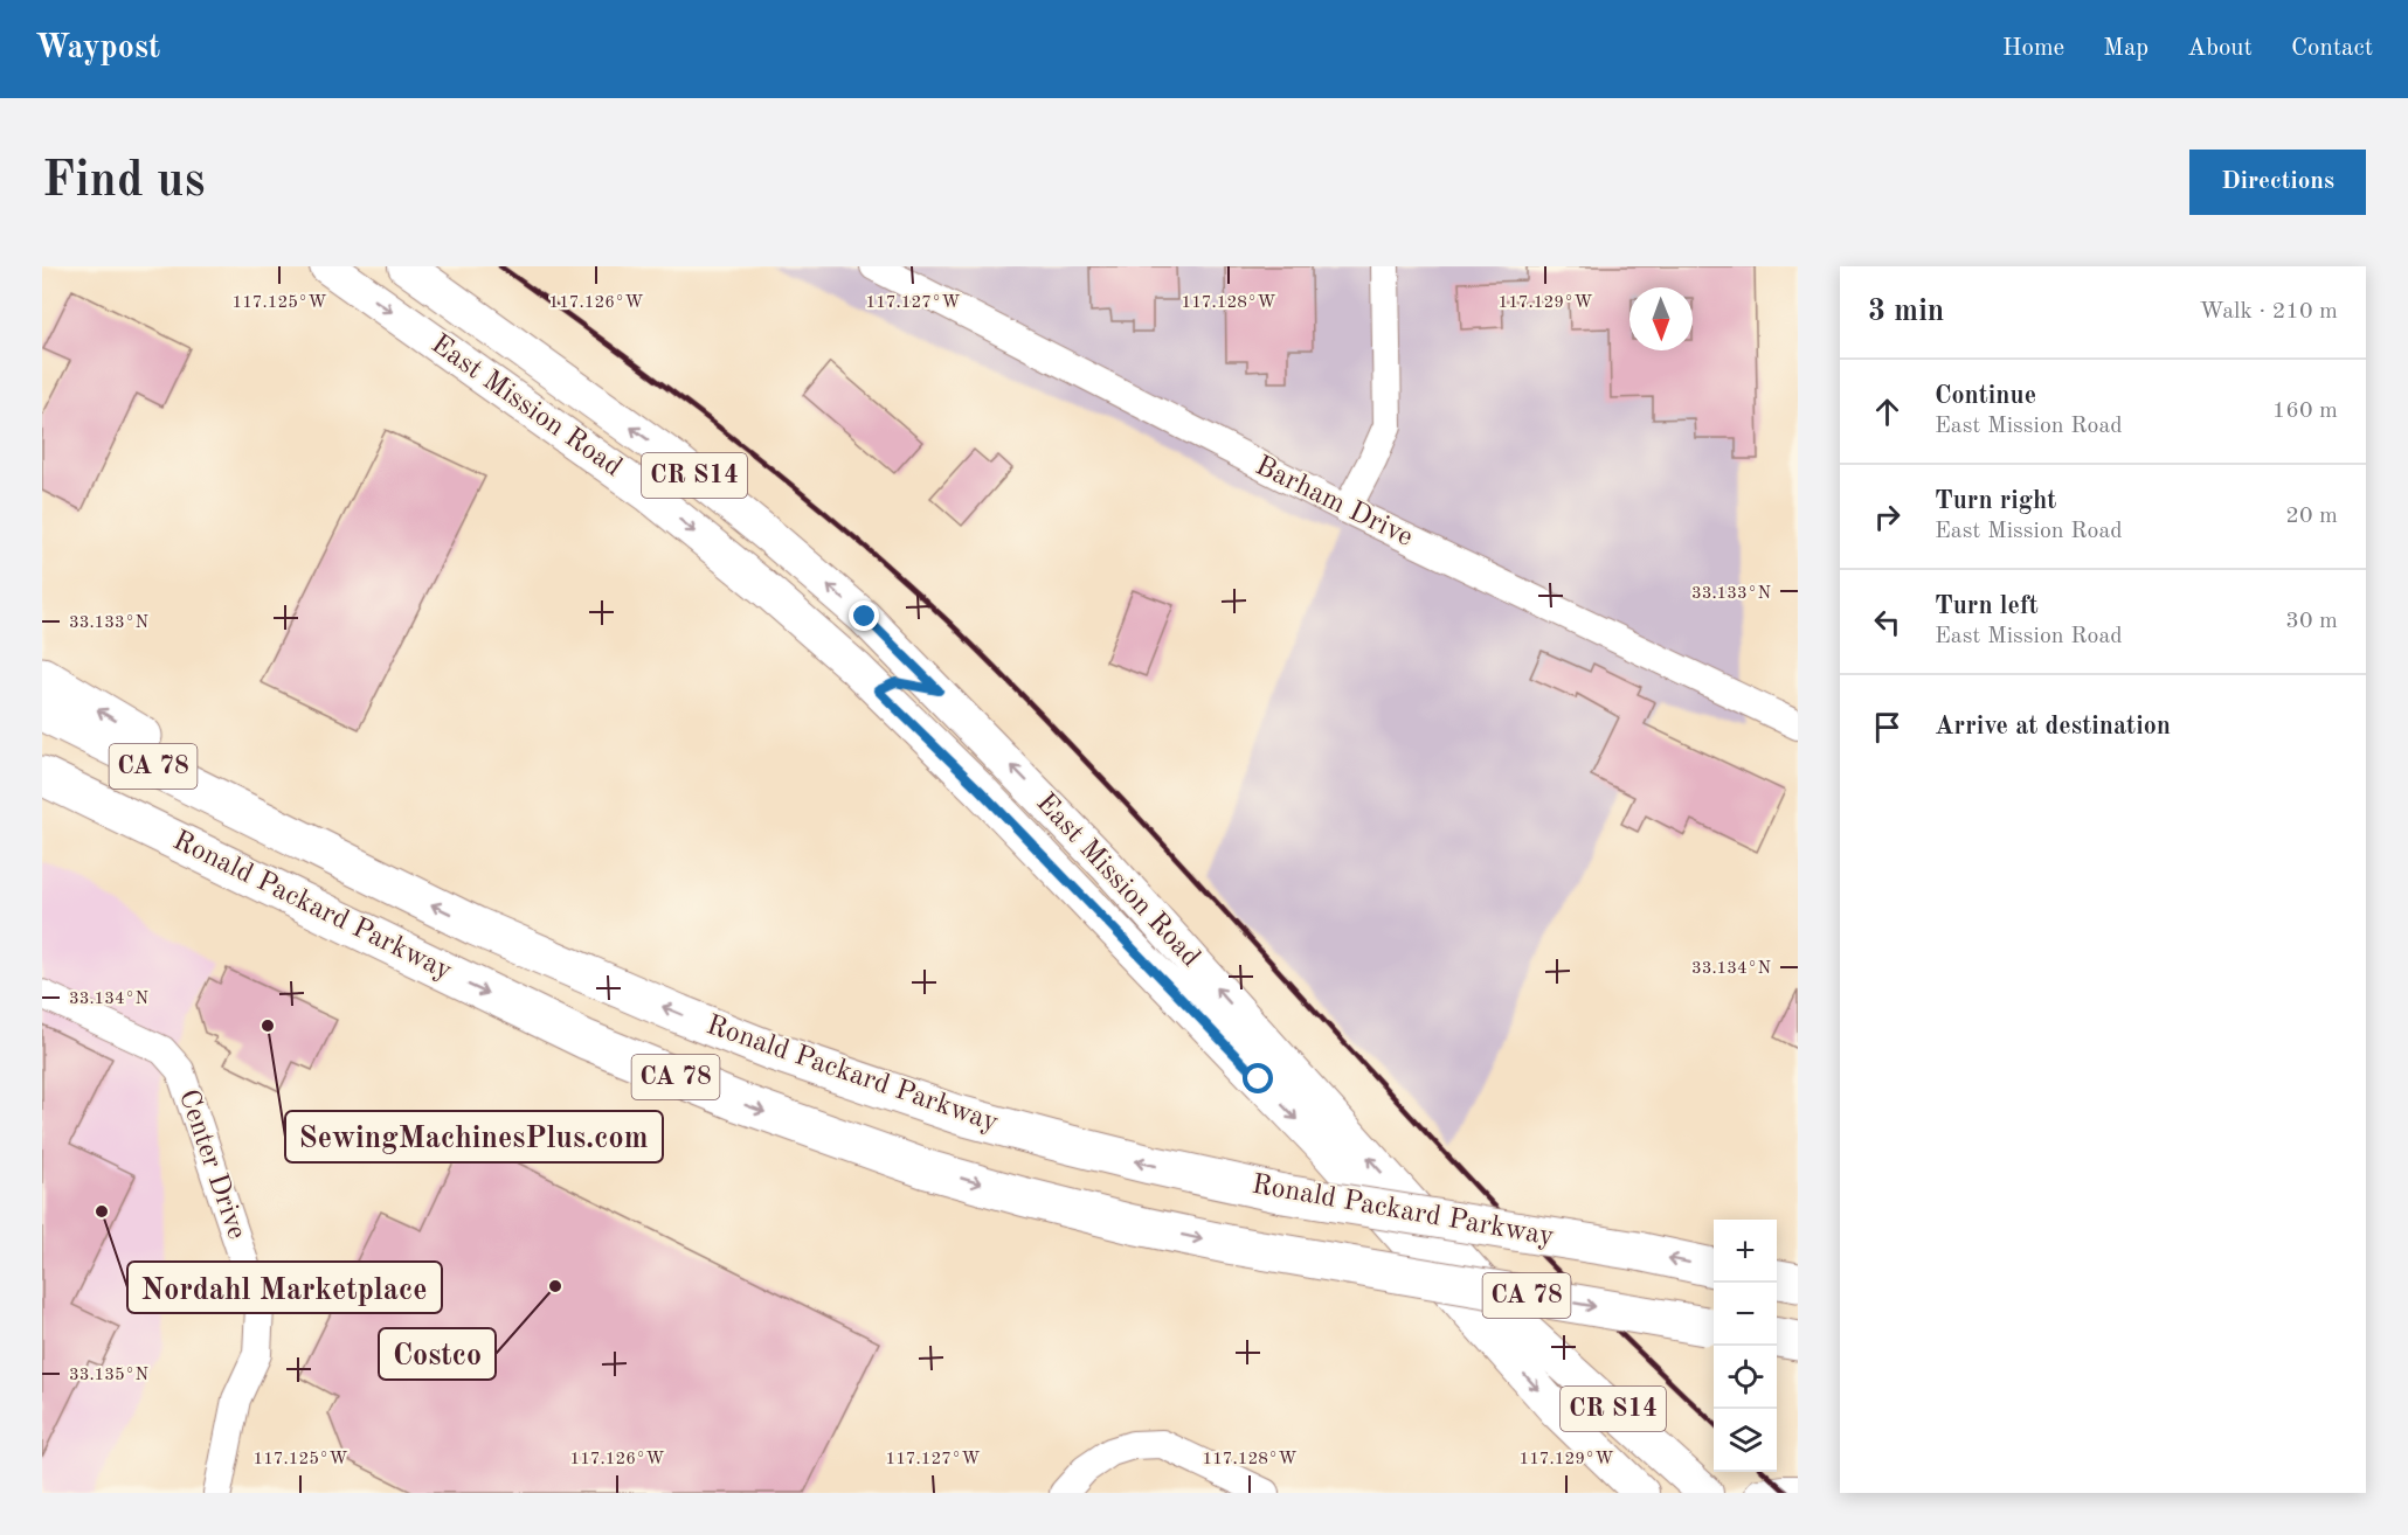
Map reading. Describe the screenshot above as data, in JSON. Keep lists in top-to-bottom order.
{
  "streets": {
    "highway": ["CA 78", "Ronald Packard Parkway"],
    "main road": ["East Mission Road", "CR S14"],
    "street": ["Barham Drive", "Center Drive"]
  },
  "places": ["SewingMachinesPlus.com", "Nordahl Marketplace", "Costco"],
  "north": "bottom",
  "page": {
    "header": "Waypost",
    "nav": [
      "Home",
      "Map",
      "About",
      "Contact"
    ],
    "buttons": "Directions",
    "title": "Find us",
    "heading": ["3 min", "Walk · 210 m"],
    "list": [
      ["Continue", "East Mission Road", "160 m"],
      ["Turn right", "East Mission Road", "20 m"],
      ["Turn left", "East Mission Road", "30 m"],
      "Arrive at destination"
    ],
    "map_buttons": ["+", "−"]
  },
  "coordinates": [
    "117.125°W",
    "117.126°W",
    "117.127°W",
    "117.128°W",
    "117.129°W",
    "33.133°N",
    "33.134°N",
    "33.135°N"
  ]
}
